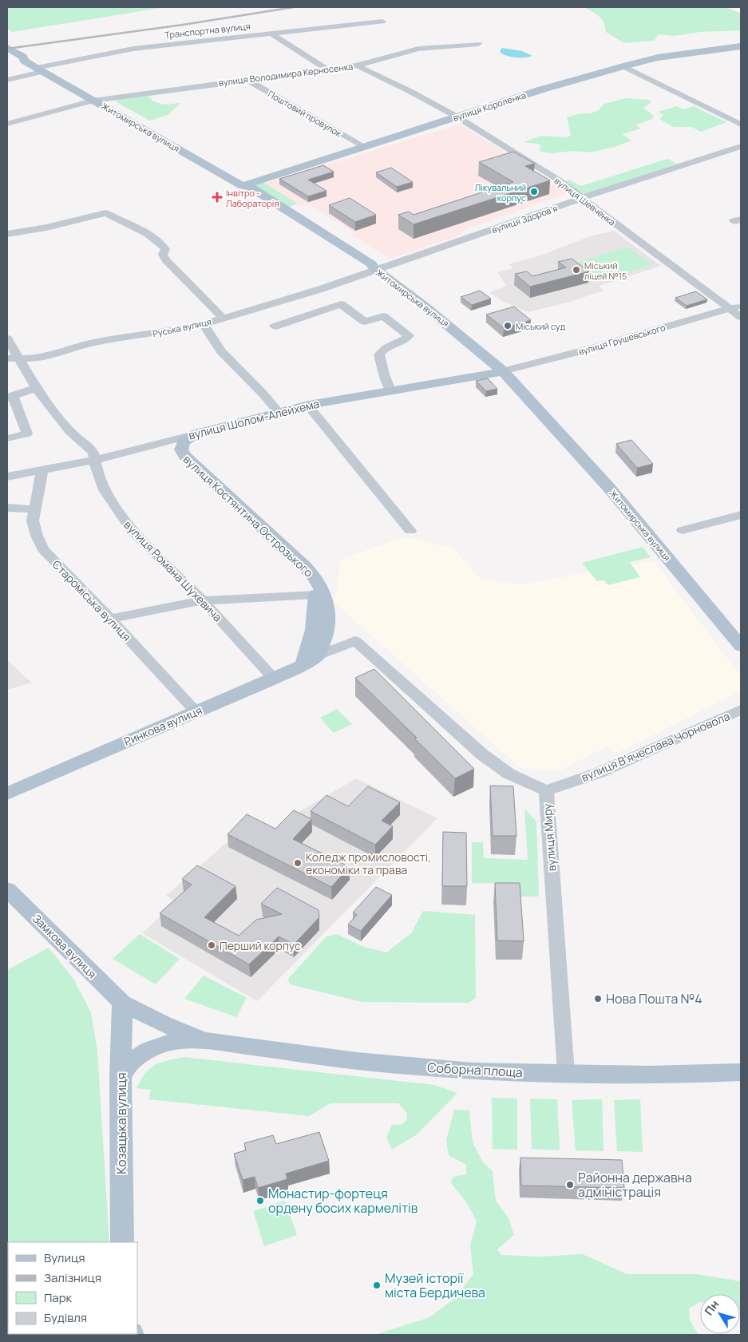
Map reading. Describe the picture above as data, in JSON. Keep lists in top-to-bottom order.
{
  "streets": {
    "main road": [
      "вулиця Короленка",
      "Житомирська вулиця",
      "вулиця Шолом-Алейхема",
      "вулиця Костянтина Острозького",
      "Ринкова вулиця",
      "Замкова вулиця",
      "Соборна площа",
      "Козацька вулиця"
    ],
    "street": [
      "Транспортна вулиця",
      "вулиця Володимира Керносенка",
      "Поштовий провулок",
      "вулиця Шевченка",
      "вулиця Здоровʼя",
      "Руська вулиця",
      "вулиця Грушевського",
      "вулиця Романа Шухевича",
      "Староміська вулиця",
      "вулиця Вʼячеслава Чорновола",
      "вулиця Миру"
    ]
  },
  "crossings": [
    ["Транспортна вулиця", "Житомирська вулиця"],
    ["вулиця Володимира Керносенка", "Поштовий провулок"],
    ["вулиця Володимира Керносенка", "Житомирська вулиця"],
    ["вулиця Володимира Керносенка", "вулиця Шевченка"],
    ["вулиця Короленка", "Поштовий провулок"],
    ["вулиця Короленка", "Житомирська вулиця"],
    ["вулиця Короленка", "вулиця Шевченка"],
    ["Житомирська вулиця", "вулиця Здоровʼя"],
    ["Житомирська вулиця", "Руська вулиця"],
    ["Житомирська вулиця", "вулиця Грушевського"],
    ["Житомирська вулиця", "вулиця Шолом-Алейхема"],
    ["вулиця Шевченка", "вулиця Здоровʼя"],
    ["вулиця Шевченка", "вулиця Грушевського"],
    ["вулиця Здоровʼя", "Руська вулиця"],
    ["Руська вулиця", "вулиця Романа Шухевича"],
    ["вулиця Грушевського", "вулиця Шолом-Алейхема"],
    ["вулиця Шолом-Алейхема", "вулиця Костянтина Острозького"],
    ["вулиця Шолом-Алейхема", "вулиця Романа Шухевича"],
    ["вулиця Шолом-Алейхема", "Староміська вулиця"],
    ["вулиця Романа Шухевича", "Ринкова вулиця"],
    ["Староміська вулиця", "Ринкова вулиця"],
    ["Ринкова вулиця", "вулиця Миру"],
    ["вулиця Вʼячеслава Чорновола", "вулиця Миру"],
    ["вулиця Миру", "Соборна площа"],
    ["Замкова вулиця", "Соборна площа"],
    ["Замкова вулиця", "Козацька вулиця"],
    ["Соборна площа", "Козацька вулиця"]
  ],
  "places": {
    "other": [
      "Лікувальний корпус",
      "Міський ліцей №15",
      "Міський суд",
      "Коледж промисловості, економіки та права",
      "Перший корпус",
      "Нова Пошта №4",
      "Районна державна адміністрація",
      "Монастир-фортеця ордену босих кармелітів",
      "Музей історії міста Бердичева"
    ],
    "health": ["Інвітро - Лабораторія"]
  },
  "legend": [
    "Вулиця",
    "Залізниця",
    "Парк",
    "Будівля"
  ],
  "north": "top left"
}
